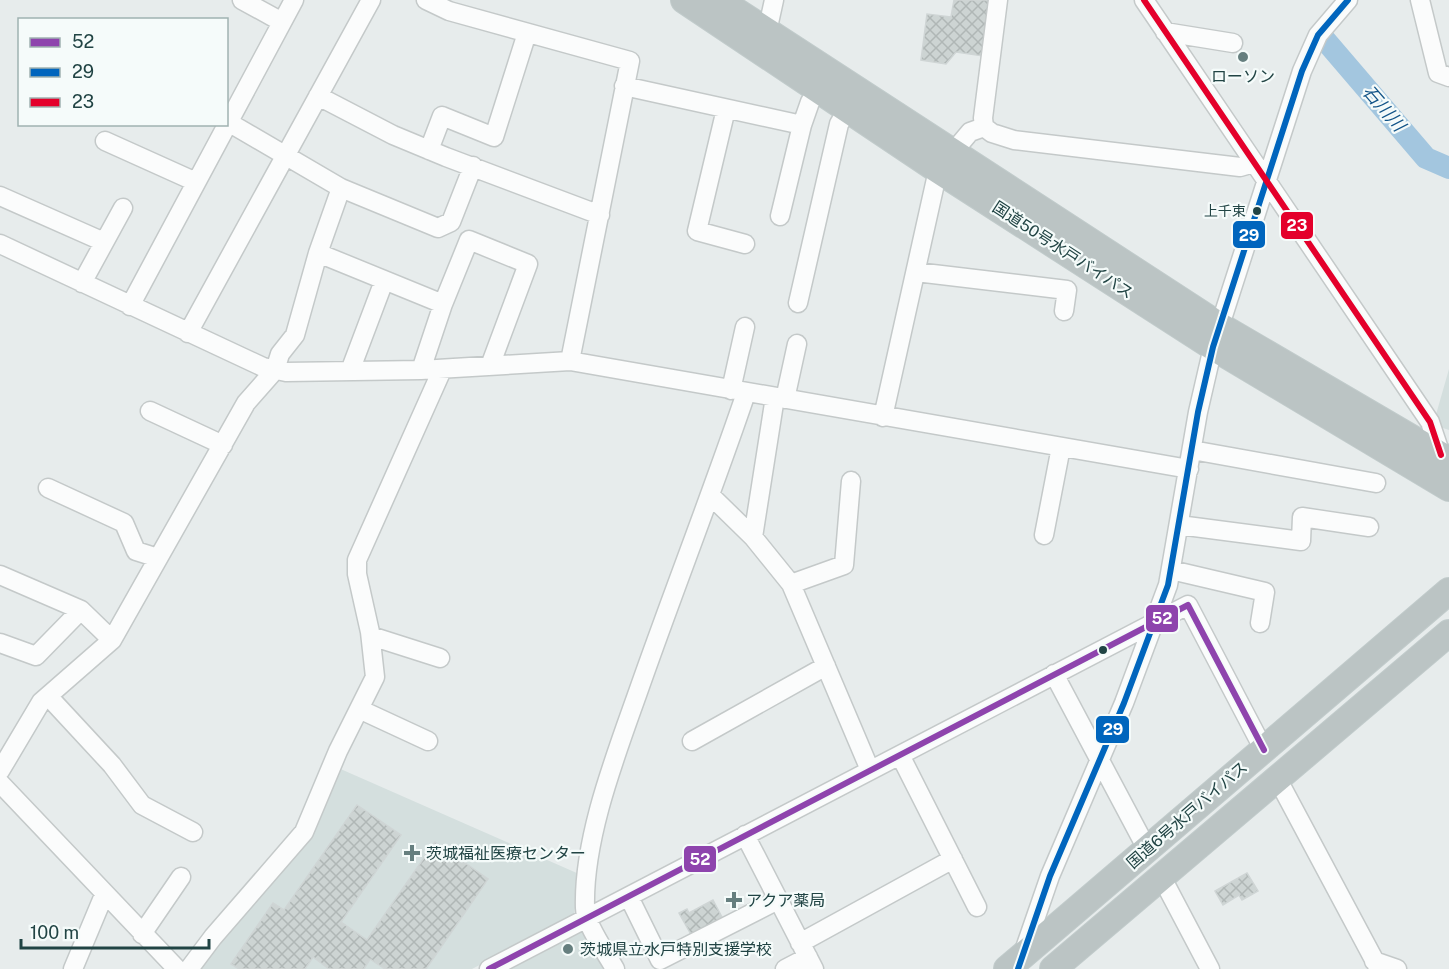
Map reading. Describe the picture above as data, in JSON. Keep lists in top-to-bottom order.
{
  "streets": {
    "highway": ["国道50号水戸バイパス", "国道6号水戸バイパス"]
  },
  "water": ["石川川"],
  "places": {
    "other": ["ローソン", "上千束", "茨城県立水戸特別支援学校"],
    "health": ["茨城福祉医療センター", "アクア薬局"]
  },
  "lines": ["transit line 29", "transit line 23", "transit line 52"],
  "legend": ["52", "29", "23"],
  "scale_bar": "100 m"
}
